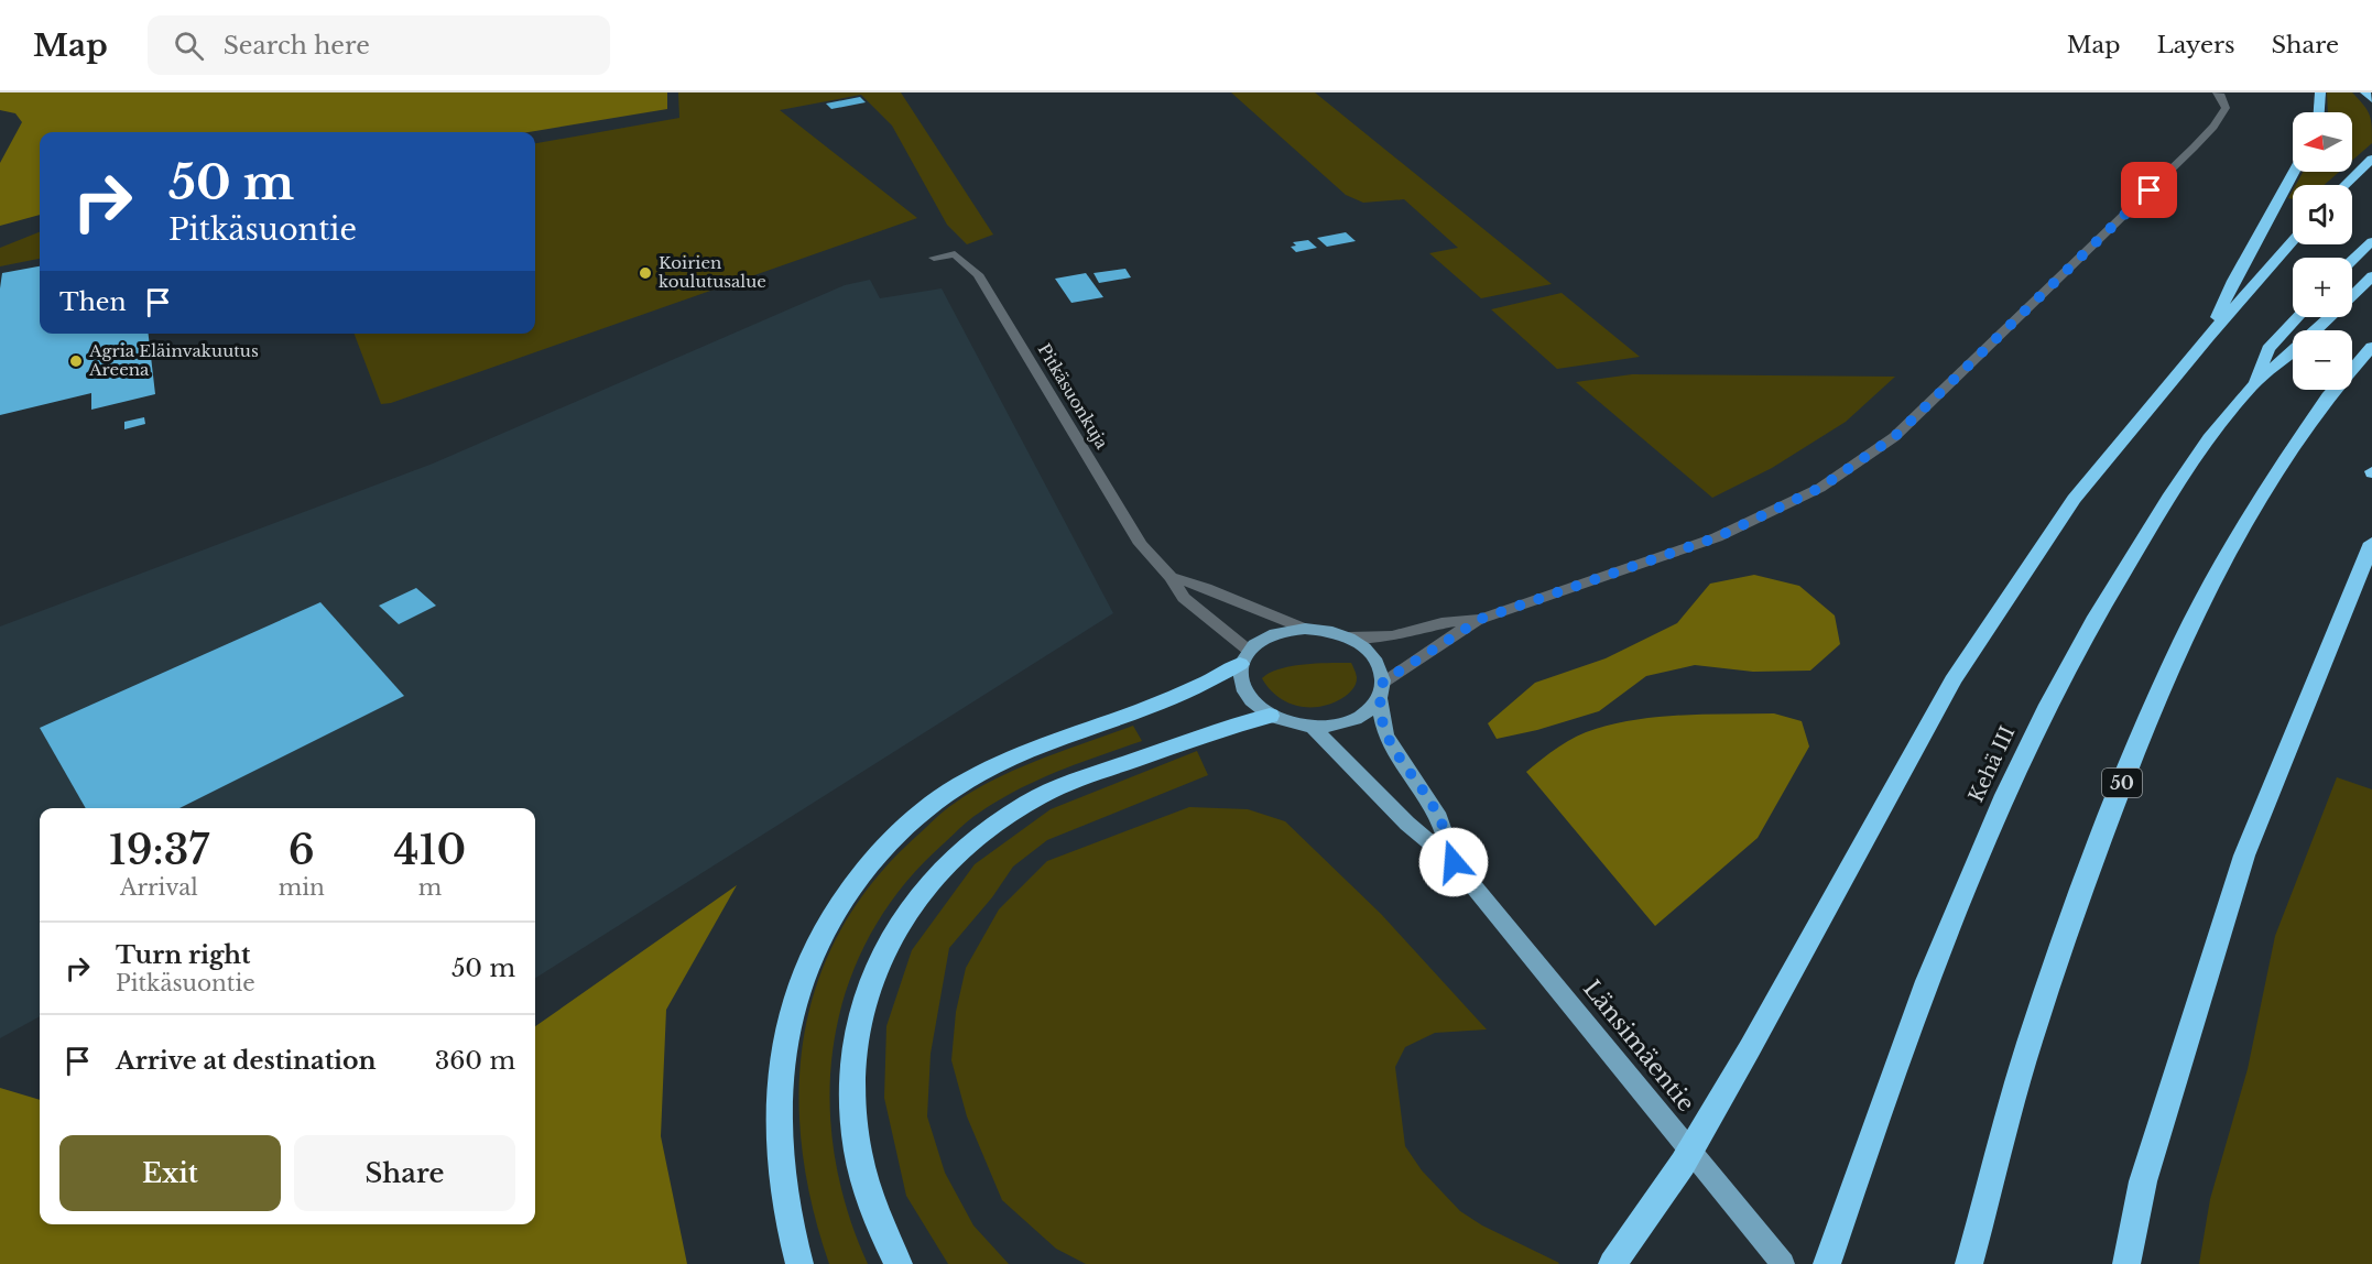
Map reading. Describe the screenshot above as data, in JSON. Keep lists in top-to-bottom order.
{
  "streets": {
    "highway": ["Kehä III", "50"],
    "main road": ["Länsimäentie"],
    "street": ["Pitkäsuonkuja"]
  },
  "crossings": [
    ["Pitkäsuonkuja", "Länsimäentie"]
  ],
  "places": ["Koirien koulutusalue", "Agria Eläinvakuutus Areena"],
  "north": "left",
  "page": {
    "header": "Map",
    "search": "Search here",
    "nav": ["Map", "Layers", "Share"],
    "map_buttons": ["+", "−"],
    "turn": ["50 m", "Pitkäsuontie"],
    "then": "Then",
    "eta": [
      "19:37",
      "Arrival",
      "6",
      "min",
      "410",
      "m"
    ],
    "list": [
      {
        "name": "Turn right",
        "note": "Pitkäsuontie",
        "value": "50 m"
      },
      {
        "name": "Arrive at destination",
        "value": "360 m"
      }
    ],
    "buttons": ["Exit", "Share"]
  }
}
